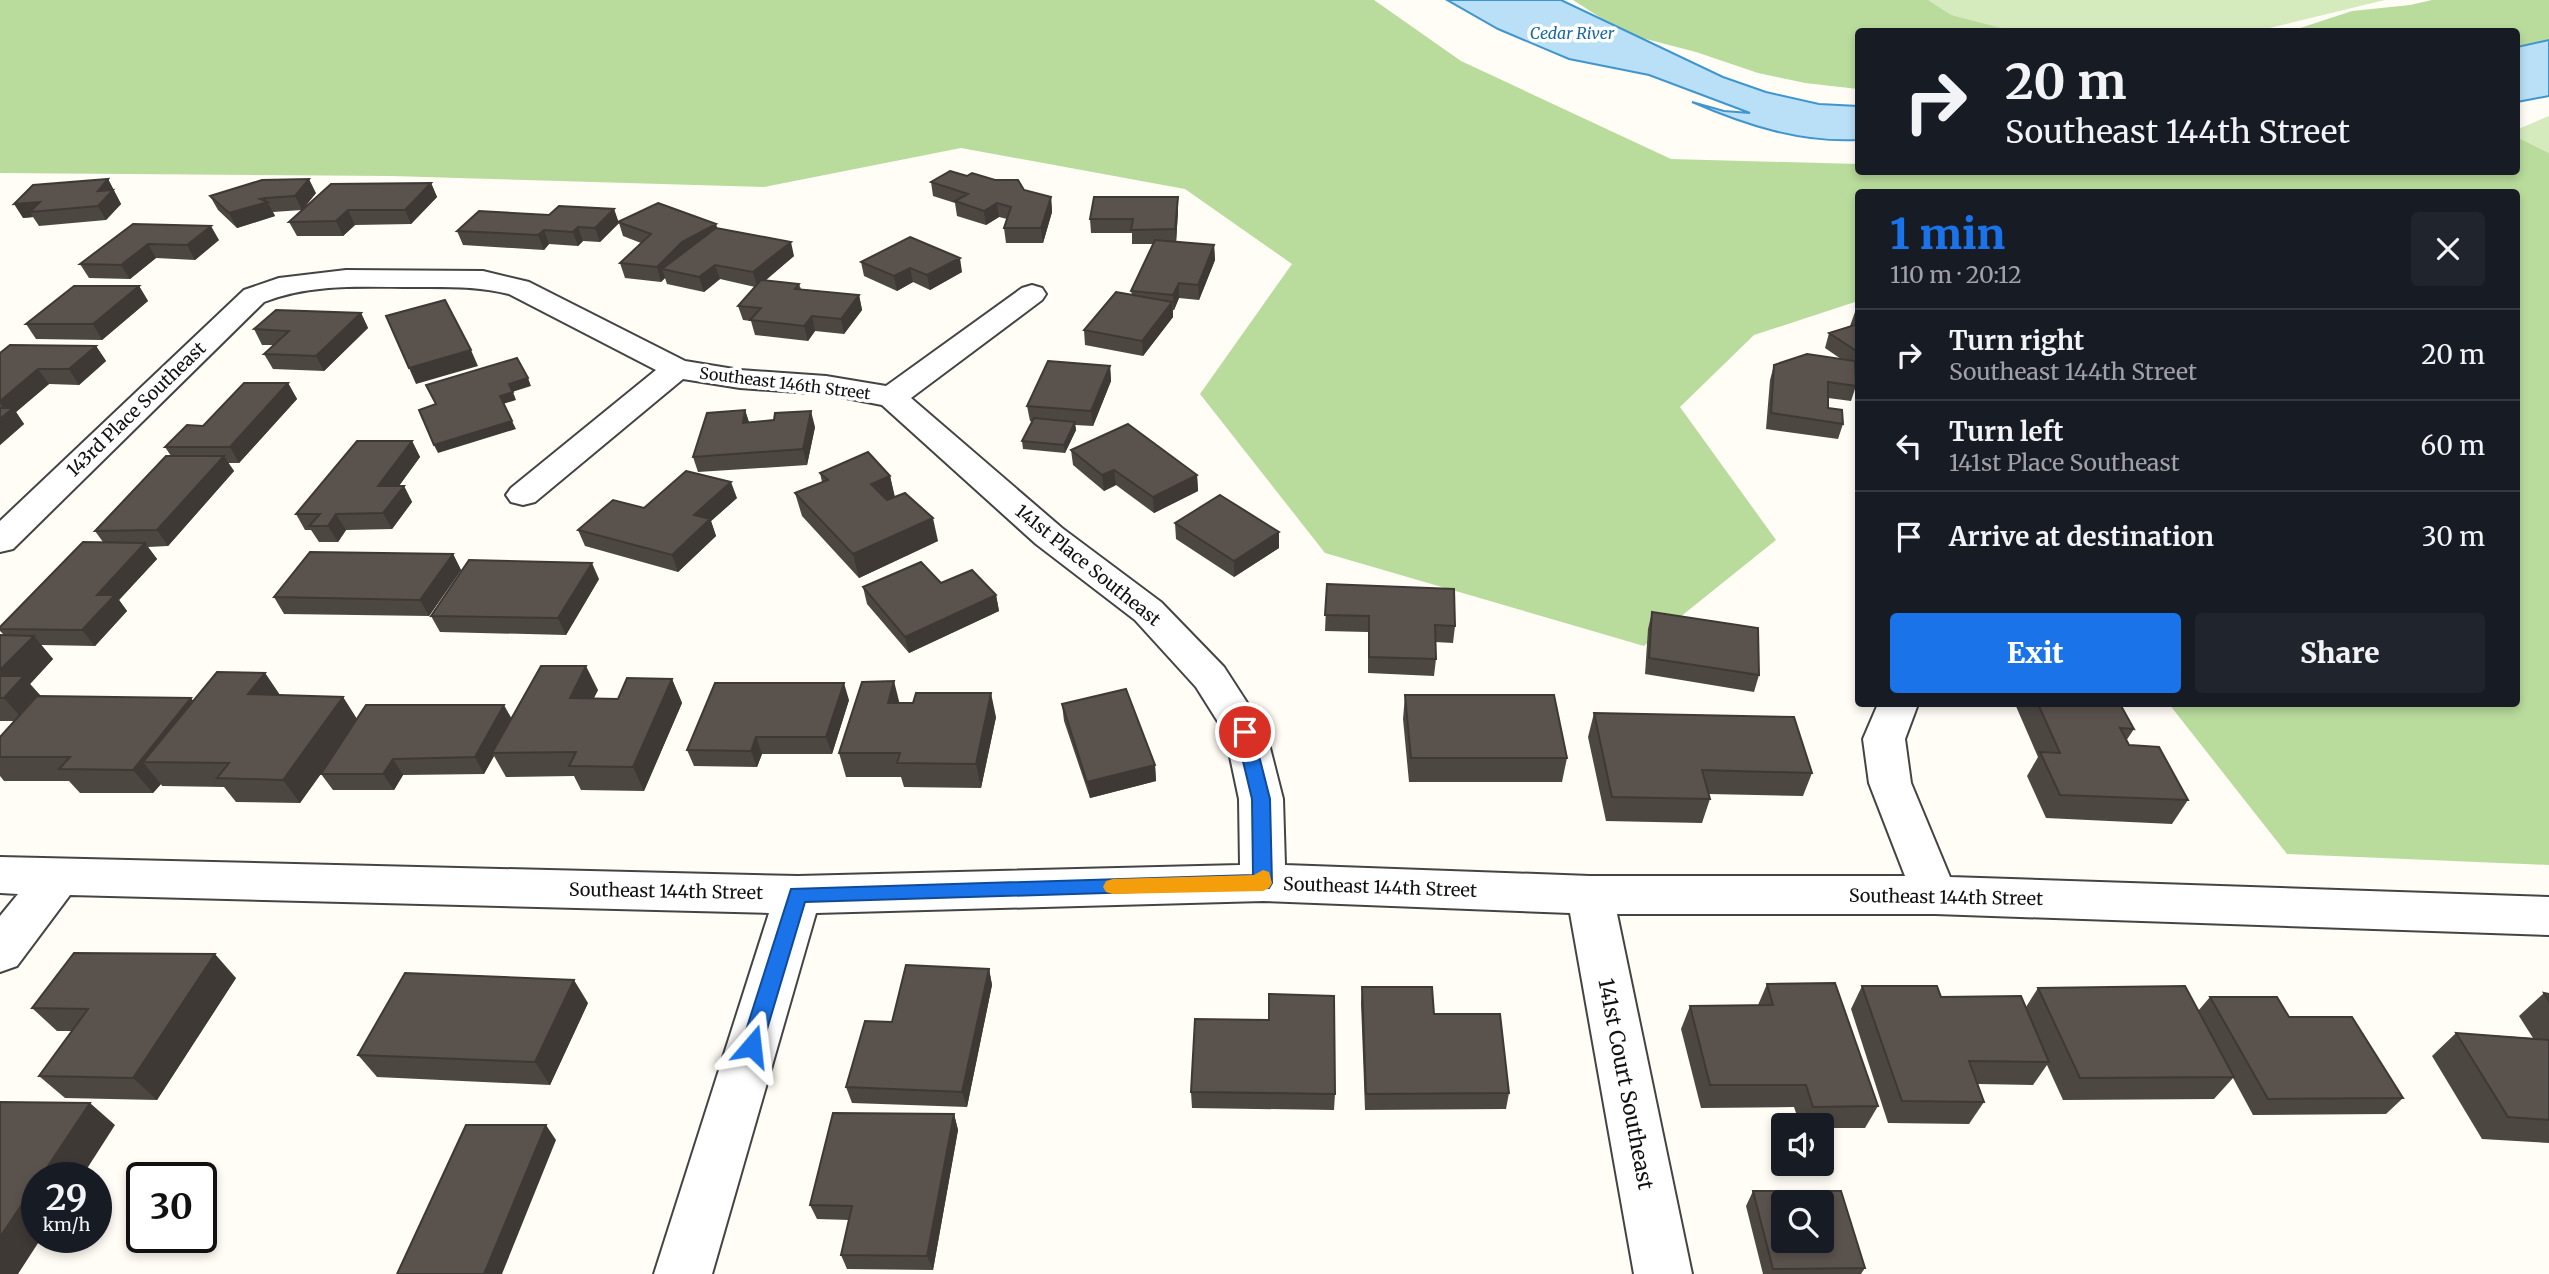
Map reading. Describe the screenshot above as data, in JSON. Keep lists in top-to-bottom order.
{
  "streets": {
    "street": [
      "Southeast 146th Street",
      "143rd Place Southeast",
      "141st Place Southeast",
      "Southeast 144th Street",
      "141st Court Southeast"
    ]
  },
  "crossings": [
    ["Southeast 146th Street", "143rd Place Southeast"],
    ["Southeast 146th Street", "141st Place Southeast"],
    ["141st Place Southeast", "Southeast 144th Street"],
    ["Southeast 144th Street", "141st Court Southeast"]
  ],
  "water": ["Cedar River"],
  "page": {
    "turn": ["20 m", "Southeast 144th Street"],
    "heading": ["1 min", "110 m · 20:12"],
    "list": [
      {
        "name": "Turn right",
        "note": "Southeast 144th Street",
        "value": "20 m"
      },
      {
        "name": "Turn left",
        "note": "141st Place Southeast",
        "value": "60 m"
      },
      {
        "name": "Arrive at destination",
        "value": "30 m"
      }
    ],
    "buttons": ["Exit", "Share"],
    "speed": "29 km/h",
    "limit": "30"
  }
}
